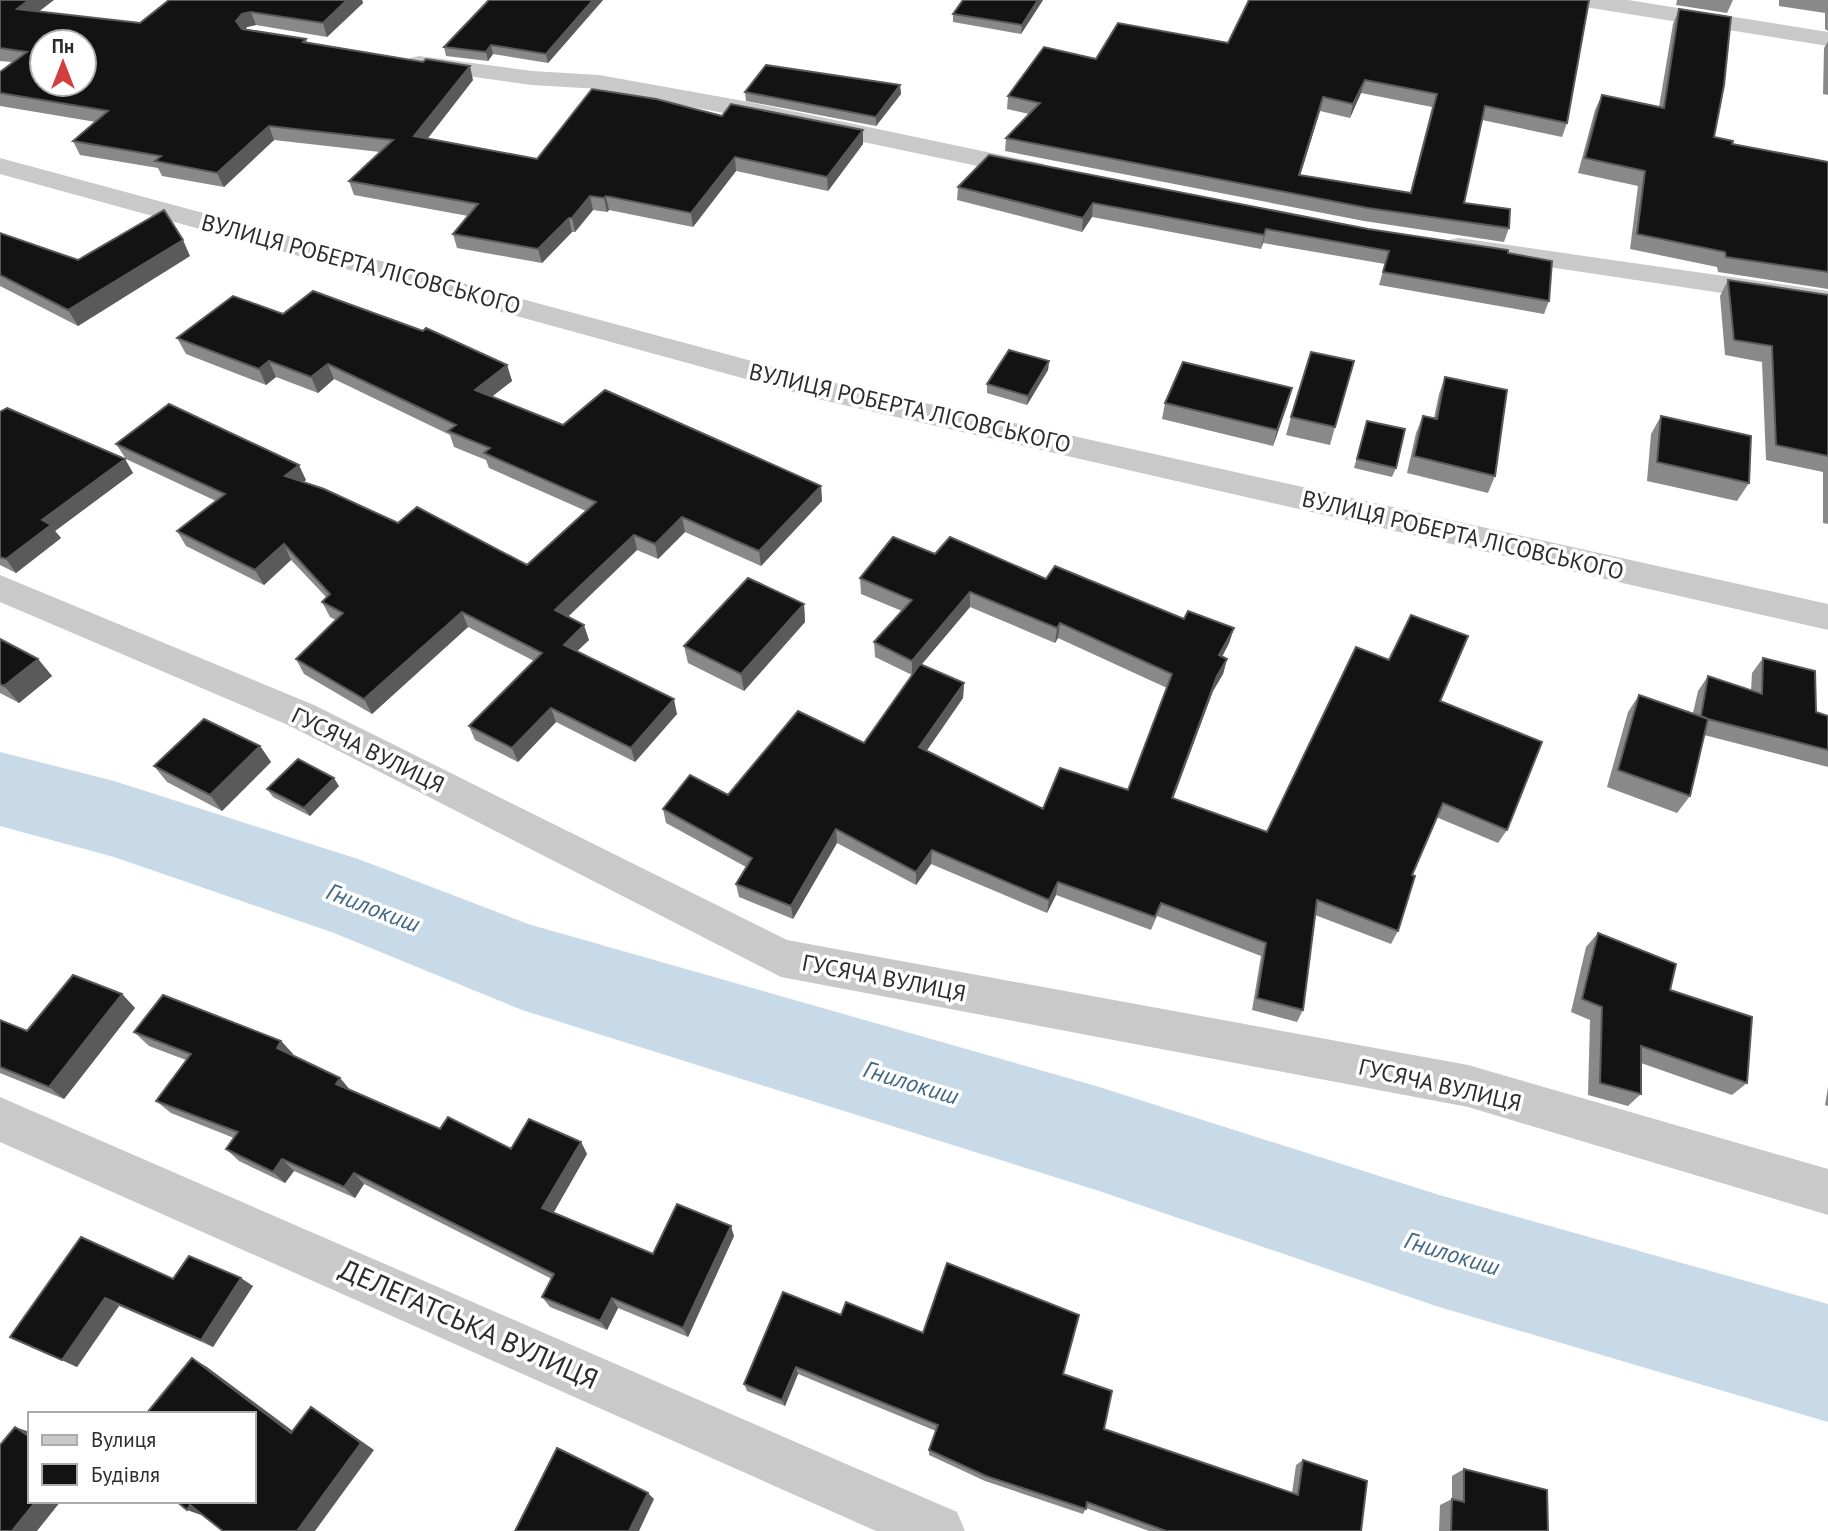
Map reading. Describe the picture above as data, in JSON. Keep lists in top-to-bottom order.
{
  "streets": {
    "street": ["ВУЛИЦЯ РОБЕРТА ЛІСОВСЬКОГО", "ГУСЯЧА ВУЛИЦЯ", "ДЕЛЕГАТСЬКА ВУЛИЦЯ"]
  },
  "water": ["Гнилокиш"],
  "legend": ["Вулиця", "Будівля"],
  "north": "top"
}
